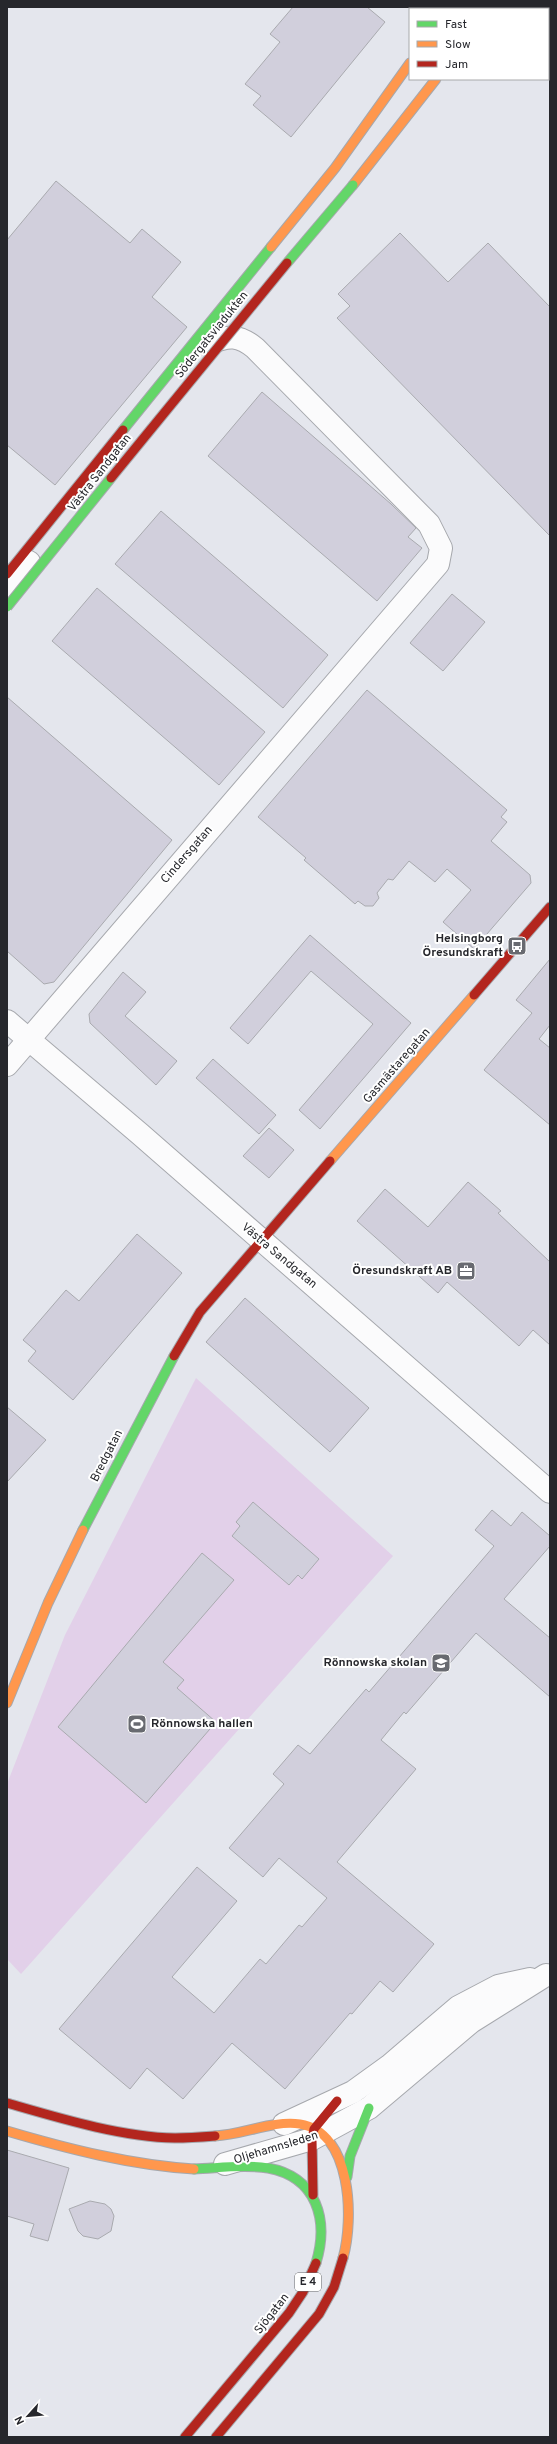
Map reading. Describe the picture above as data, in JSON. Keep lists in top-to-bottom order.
{
  "streets": {
    "main road": [
      "Södergatsviadukten",
      "Gasmästaregatan",
      "Bredgatan",
      "Oljehamnsleden",
      "E 4",
      "Sjögatan"
    ],
    "street": ["Västra Sandgatan", "Cindersgatan"]
  },
  "crossings": [
    ["Västra Sandgatan", "Cindersgatan"],
    ["Västra Sandgatan", "Gasmästaregatan"],
    ["Västra Sandgatan", "Bredgatan"],
    ["Gasmästaregatan", "Bredgatan"],
    ["Oljehamnsleden", "E 4"],
    ["Oljehamnsleden", "Sjögatan"]
  ],
  "places": {
    "bus stop": ["Helsingborg Öresundskraft"],
    "office": ["Öresundskraft AB"],
    "school or university": ["Rönnowska skolan"],
    "sports": ["Rönnowska hallen"]
  },
  "legend": ["Fast", "Slow", "Jam"],
  "north": "bottom left"
}
